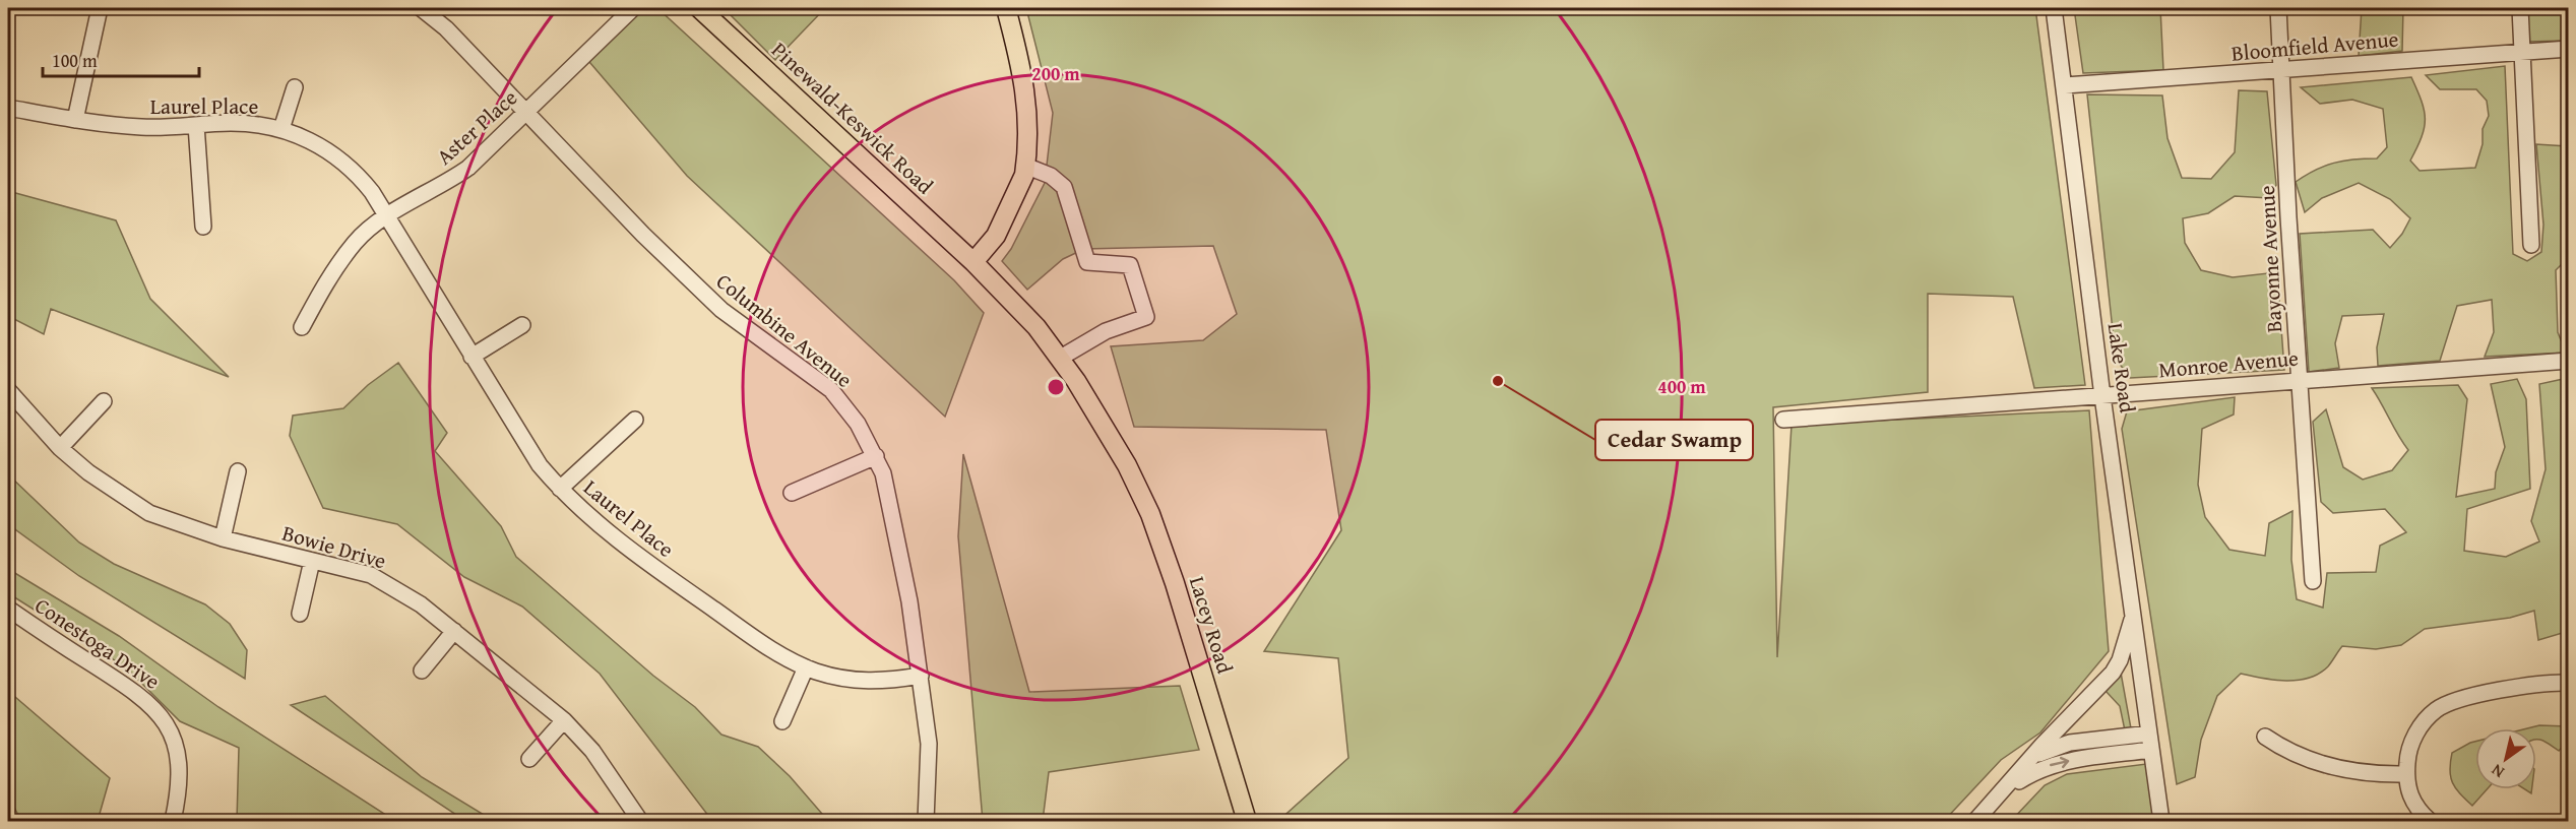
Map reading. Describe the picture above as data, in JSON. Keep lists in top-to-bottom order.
{
  "streets": {
    "main road": ["Pinewald-Keswick Road", "Lacey Road"],
    "street": [
      "Bloomfield Avenue",
      "Laurel Place",
      "Aster Place",
      "Bayonne Avenue",
      "Columbine Avenue",
      "Monroe Avenue",
      "Lake Road",
      "Bowie Drive",
      "Conestoga Drive"
    ]
  },
  "crossings": [
    ["Bloomfield Avenue", "Bayonne Avenue"],
    ["Bloomfield Avenue", "Lake Road"],
    ["Laurel Place", "Aster Place"],
    ["Laurel Place", "Columbine Avenue"],
    ["Pinewald-Keswick Road", "Lacey Road"],
    ["Aster Place", "Columbine Avenue"],
    ["Bayonne Avenue", "Monroe Avenue"],
    ["Monroe Avenue", "Lake Road"]
  ],
  "places": ["Cedar Swamp"],
  "scale_bar": "100 m",
  "north": "bottom left",
  "rings": ["200 m", "400 m"]
}
